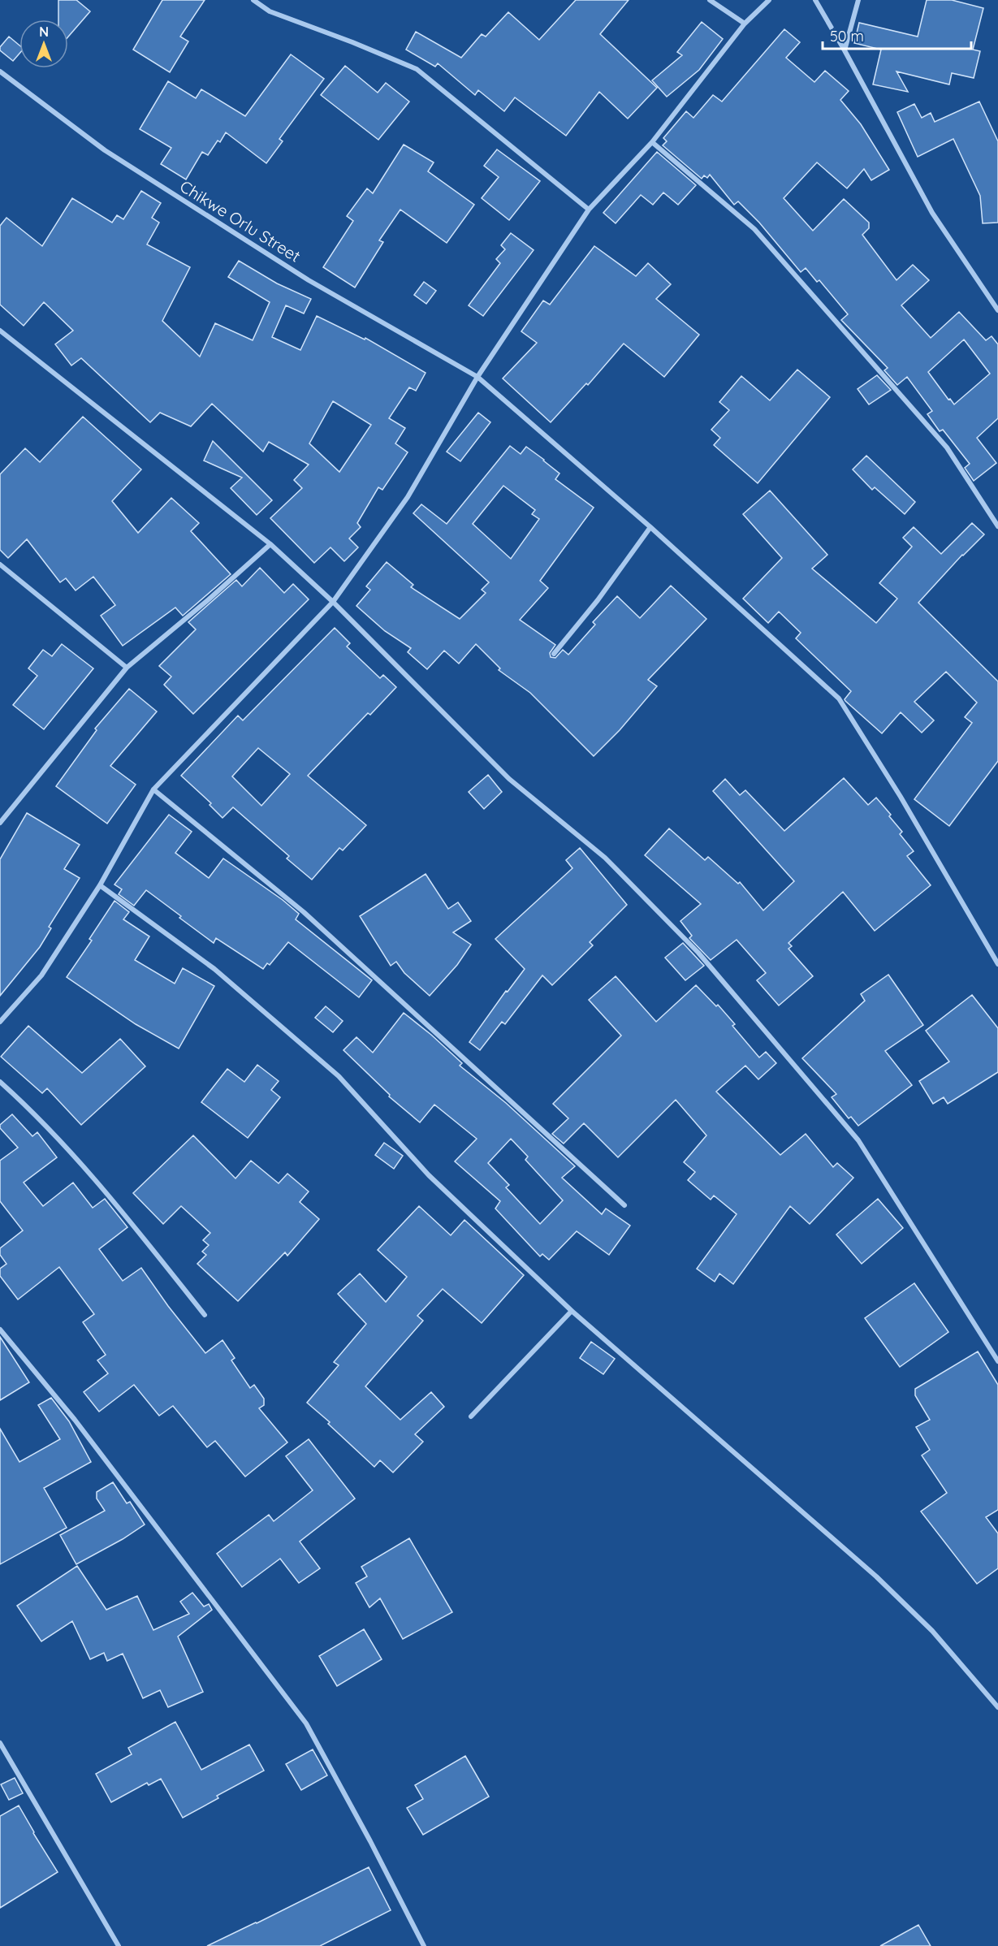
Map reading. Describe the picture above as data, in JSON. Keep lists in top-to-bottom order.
{
  "streets": {
    "street": ["Chikwe Orlu Street"]
  },
  "scale_bar": "50 m",
  "north": "top"
}
